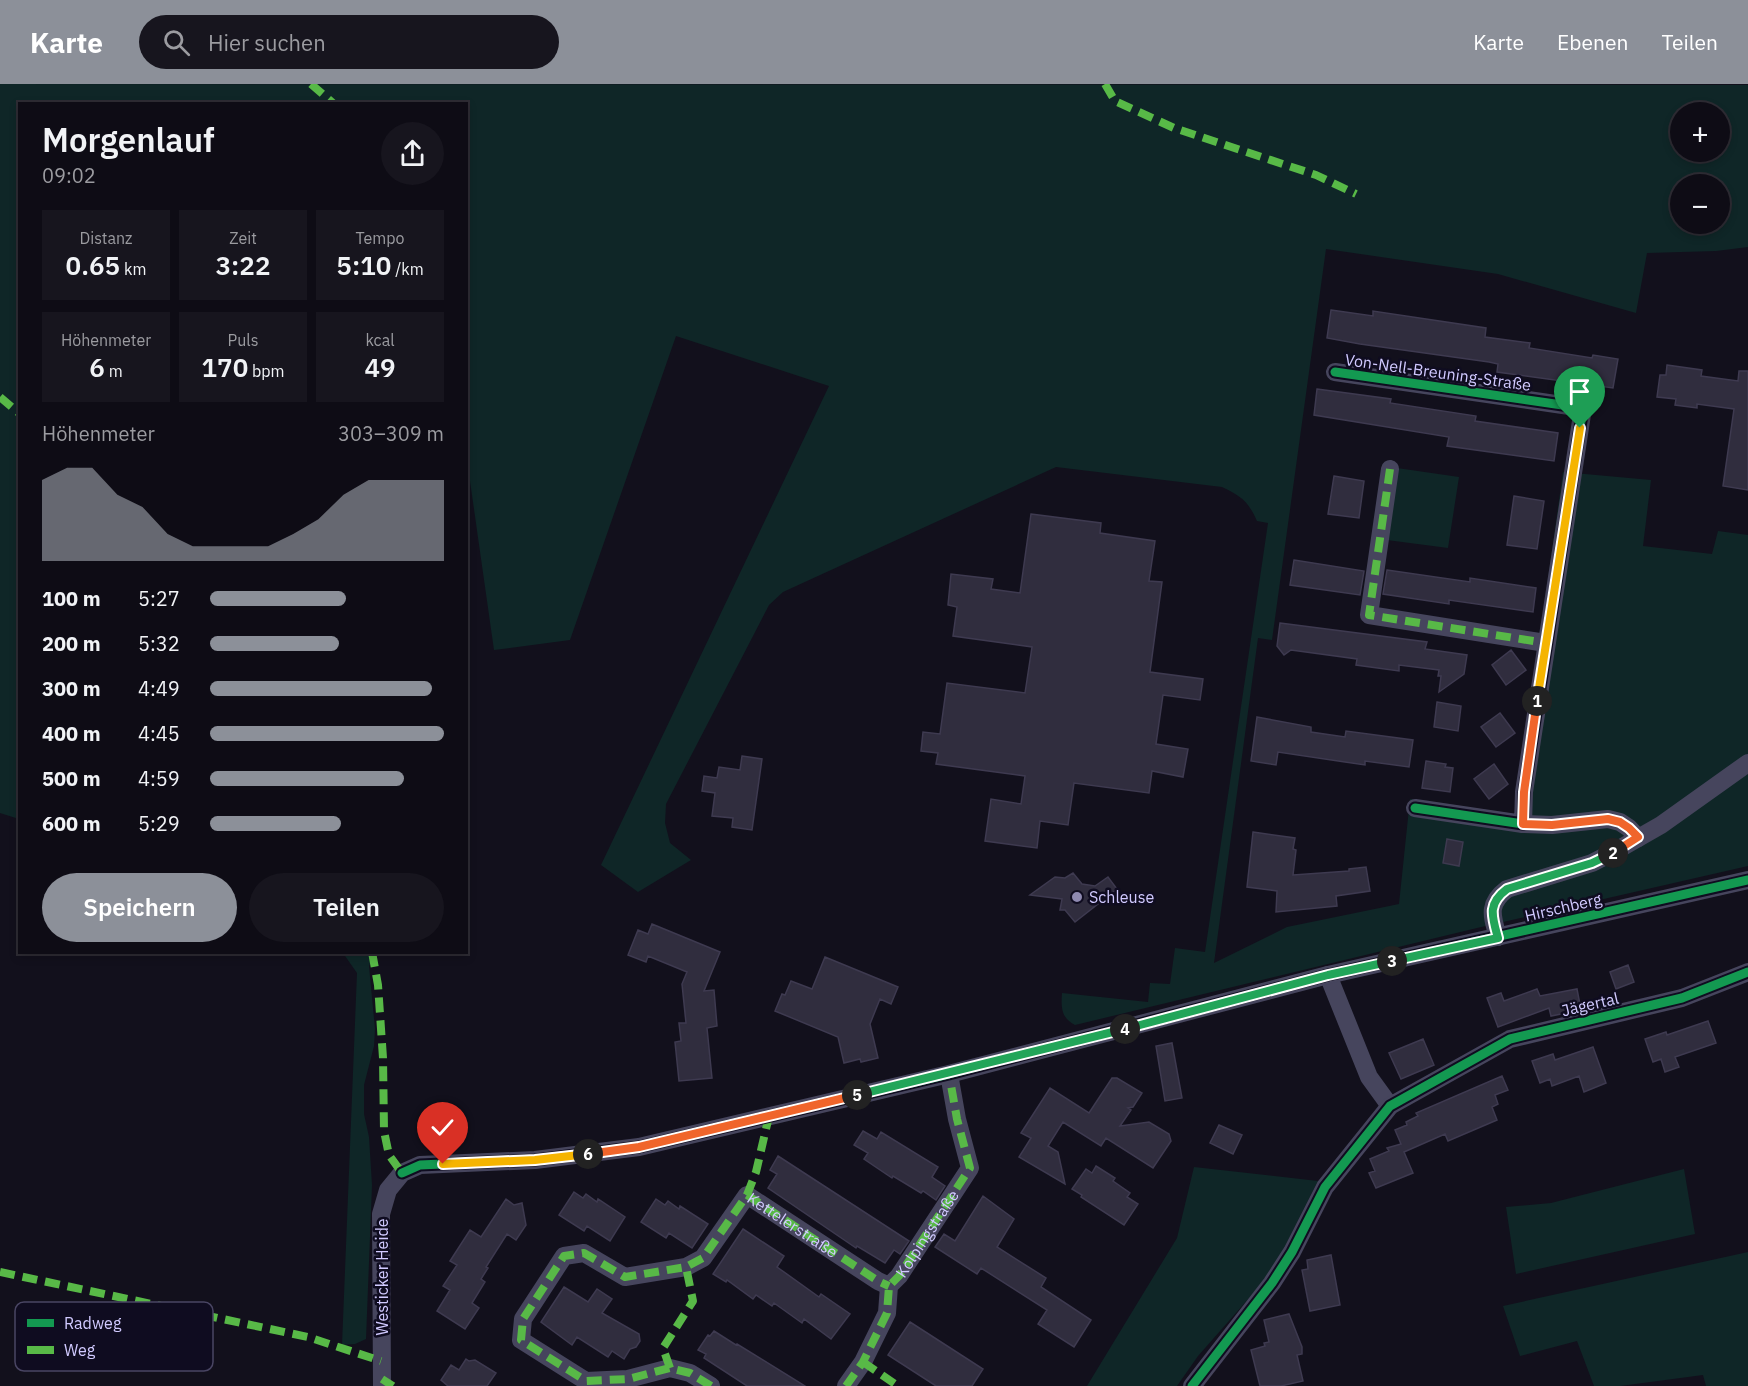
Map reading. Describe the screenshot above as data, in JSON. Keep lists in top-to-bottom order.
{
  "streets": {
    "street": [
      "Von-Nell-Breuning-Straße",
      "Hirschberg",
      "Jägertal",
      "Kettelerstraße",
      "Kolpingstraße",
      "Westicker Heide"
    ]
  },
  "crossings": [
    ["Hirschberg", "Kolpingstraße"],
    ["Hirschberg", "Westicker Heide"],
    ["Kettelerstraße", "Kolpingstraße"]
  ],
  "places": ["Schleuse"],
  "legend": ["Radweg", "Weg"],
  "page": {
    "header": "Karte",
    "search": "Hier suchen",
    "nav": ["Karte", "Ebenen", "Teilen"],
    "map_buttons": ["+", "−"],
    "heading": ["Morgenlauf", "09:02"],
    "stats": [
      ["Distanz", "0.65 km"],
      ["Zeit", "3:22"],
      ["Tempo", "5:10 /km"],
      ["Höhenmeter", "6 m"],
      ["Puls", "170 bpm"],
      ["kcal", "49"]
    ],
    "chart": ["Höhenmeter", "303–309 m"],
    "list": [
      {
        "name": "100 m",
        "note": "5:27"
      },
      {
        "name": "200 m",
        "note": "5:32"
      },
      {
        "name": "300 m",
        "note": "4:49"
      },
      {
        "name": "400 m",
        "note": "4:45"
      },
      {
        "name": "500 m",
        "note": "4:59"
      },
      {
        "name": "600 m",
        "note": "5:29"
      }
    ],
    "pins": [
      "1",
      "2",
      "3",
      "4",
      "5",
      "6"
    ],
    "buttons": ["Speichern", "Teilen"]
  }
}
